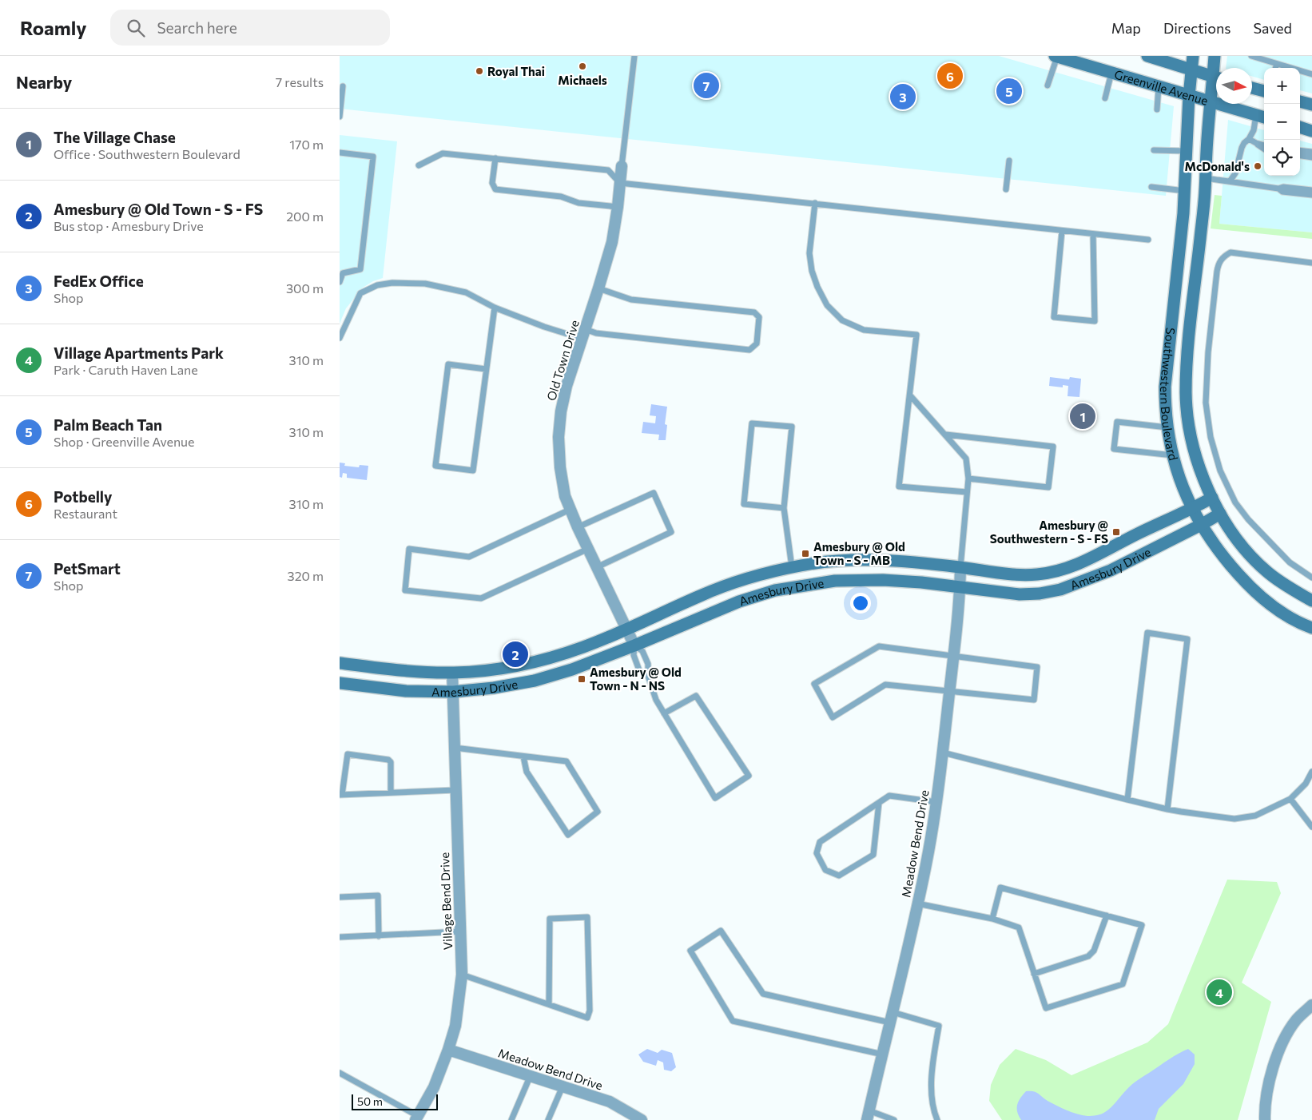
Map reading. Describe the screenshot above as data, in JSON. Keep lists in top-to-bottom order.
{
  "streets": {
    "street": [
      "Greenville Avenue",
      "Old Town Drive",
      "Southwestern Boulevard",
      "Amesbury Drive",
      "Meadow Bend Drive",
      "Village Bend Drive"
    ]
  },
  "crossings": [
    ["Greenville Avenue", "Southwestern Boulevard"],
    ["Old Town Drive", "Amesbury Drive"],
    ["Southwestern Boulevard", "Amesbury Drive"],
    ["Amesbury Drive", "Meadow Bend Drive"],
    ["Amesbury Drive", "Village Bend Drive"],
    ["Meadow Bend Drive", "Village Bend Drive"]
  ],
  "places": {
    "other": ["Michaels", "Royal Thai", "McDonald's"],
    "transit": ["Amesbury @ Southwestern - S - FS", "Amesbury @ Old Town - S - MB", "Amesbury @ Old Town - N - NS"]
  },
  "scale_bar": "50 m",
  "north": "right",
  "page": {
    "header": "Roamly",
    "search": "Search here",
    "nav": ["Map", "Directions", "Saved"],
    "heading": ["Nearby", "7 results"],
    "pins": [
      "6",
      "7",
      "5",
      "3",
      "1",
      "2",
      "4"
    ],
    "map_buttons": ["+", "−"],
    "list": [
      {
        "mark": "1",
        "name": "The Village Chase",
        "note": "Office · Southwestern Boulevard",
        "value": "170 m"
      },
      {
        "mark": "2",
        "name": "Amesbury @ Old Town - S - FS",
        "note": "Bus stop · Amesbury Drive",
        "value": "200 m"
      },
      {
        "mark": "3",
        "name": "FedEx Office",
        "note": "Shop",
        "value": "300 m"
      },
      {
        "mark": "4",
        "name": "Village Apartments Park",
        "note": "Park · Caruth Haven Lane",
        "value": "310 m"
      },
      {
        "mark": "5",
        "name": "Palm Beach Tan",
        "note": "Shop · Greenville Avenue",
        "value": "310 m"
      },
      {
        "mark": "6",
        "name": "Potbelly",
        "note": "Restaurant",
        "value": "310 m"
      },
      {
        "mark": "7",
        "name": "PetSmart",
        "note": "Shop",
        "value": "320 m"
      }
    ],
    "scale": "50 m"
  }
}
